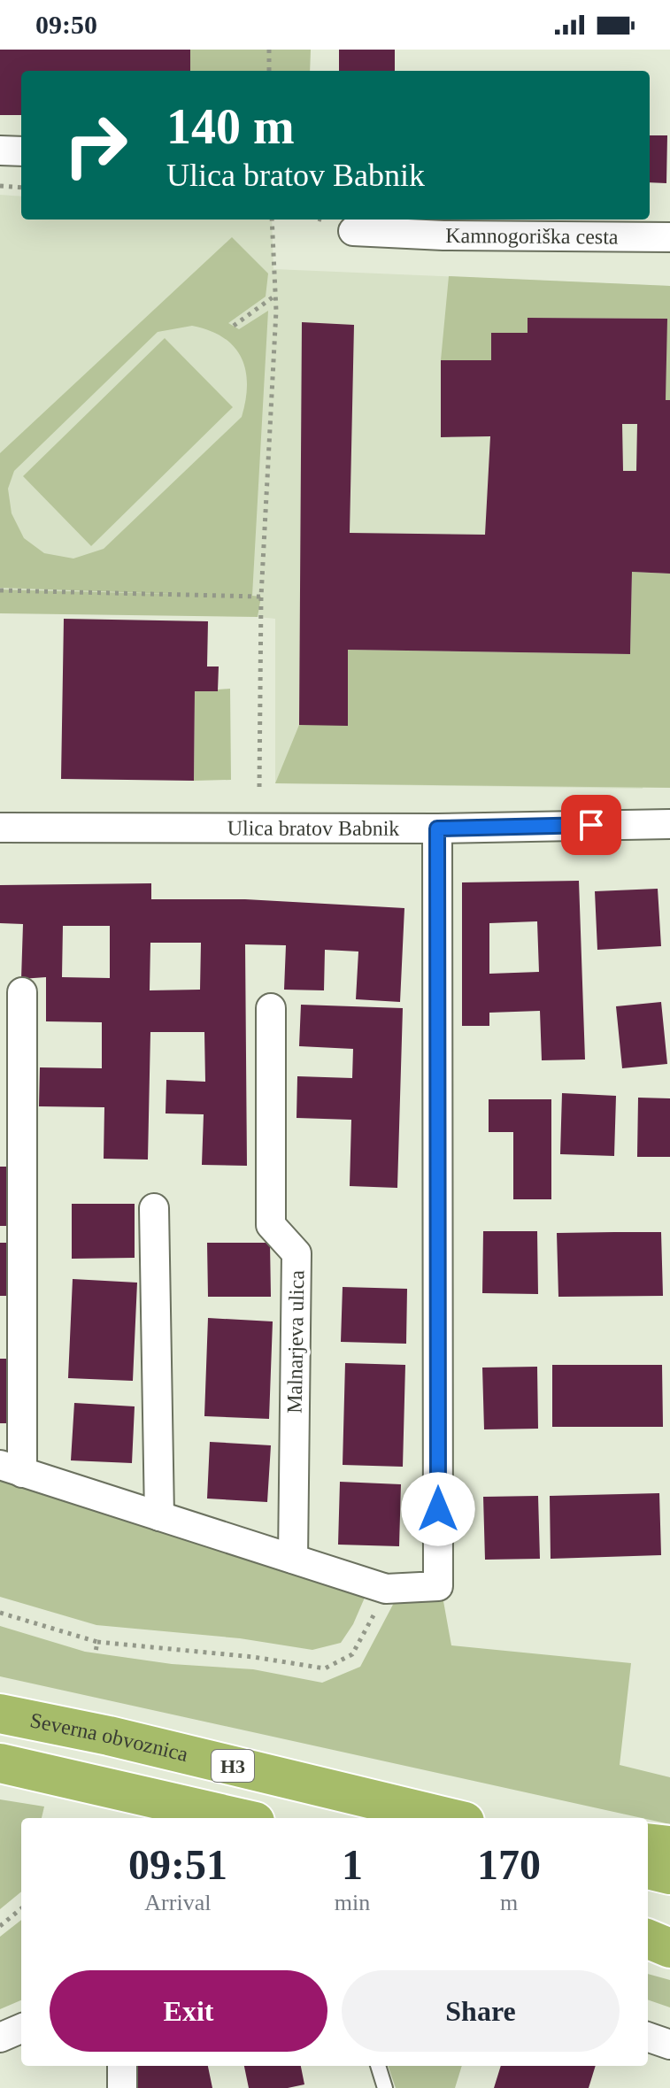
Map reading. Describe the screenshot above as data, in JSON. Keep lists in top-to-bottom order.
{
  "streets": {
    "highway": ["Severna obvoznica", "H3"],
    "street": ["Kamnogoriška cesta", "Ulica bratov Babnik", "Malnarjeva ulica"]
  },
  "page": {
    "status": "09:50",
    "turn": ["140 m", "Ulica bratov Babnik"],
    "eta": [
      "09:51",
      "Arrival",
      "1",
      "min",
      "170",
      "m"
    ],
    "buttons": ["Exit", "Share"]
  }
}
